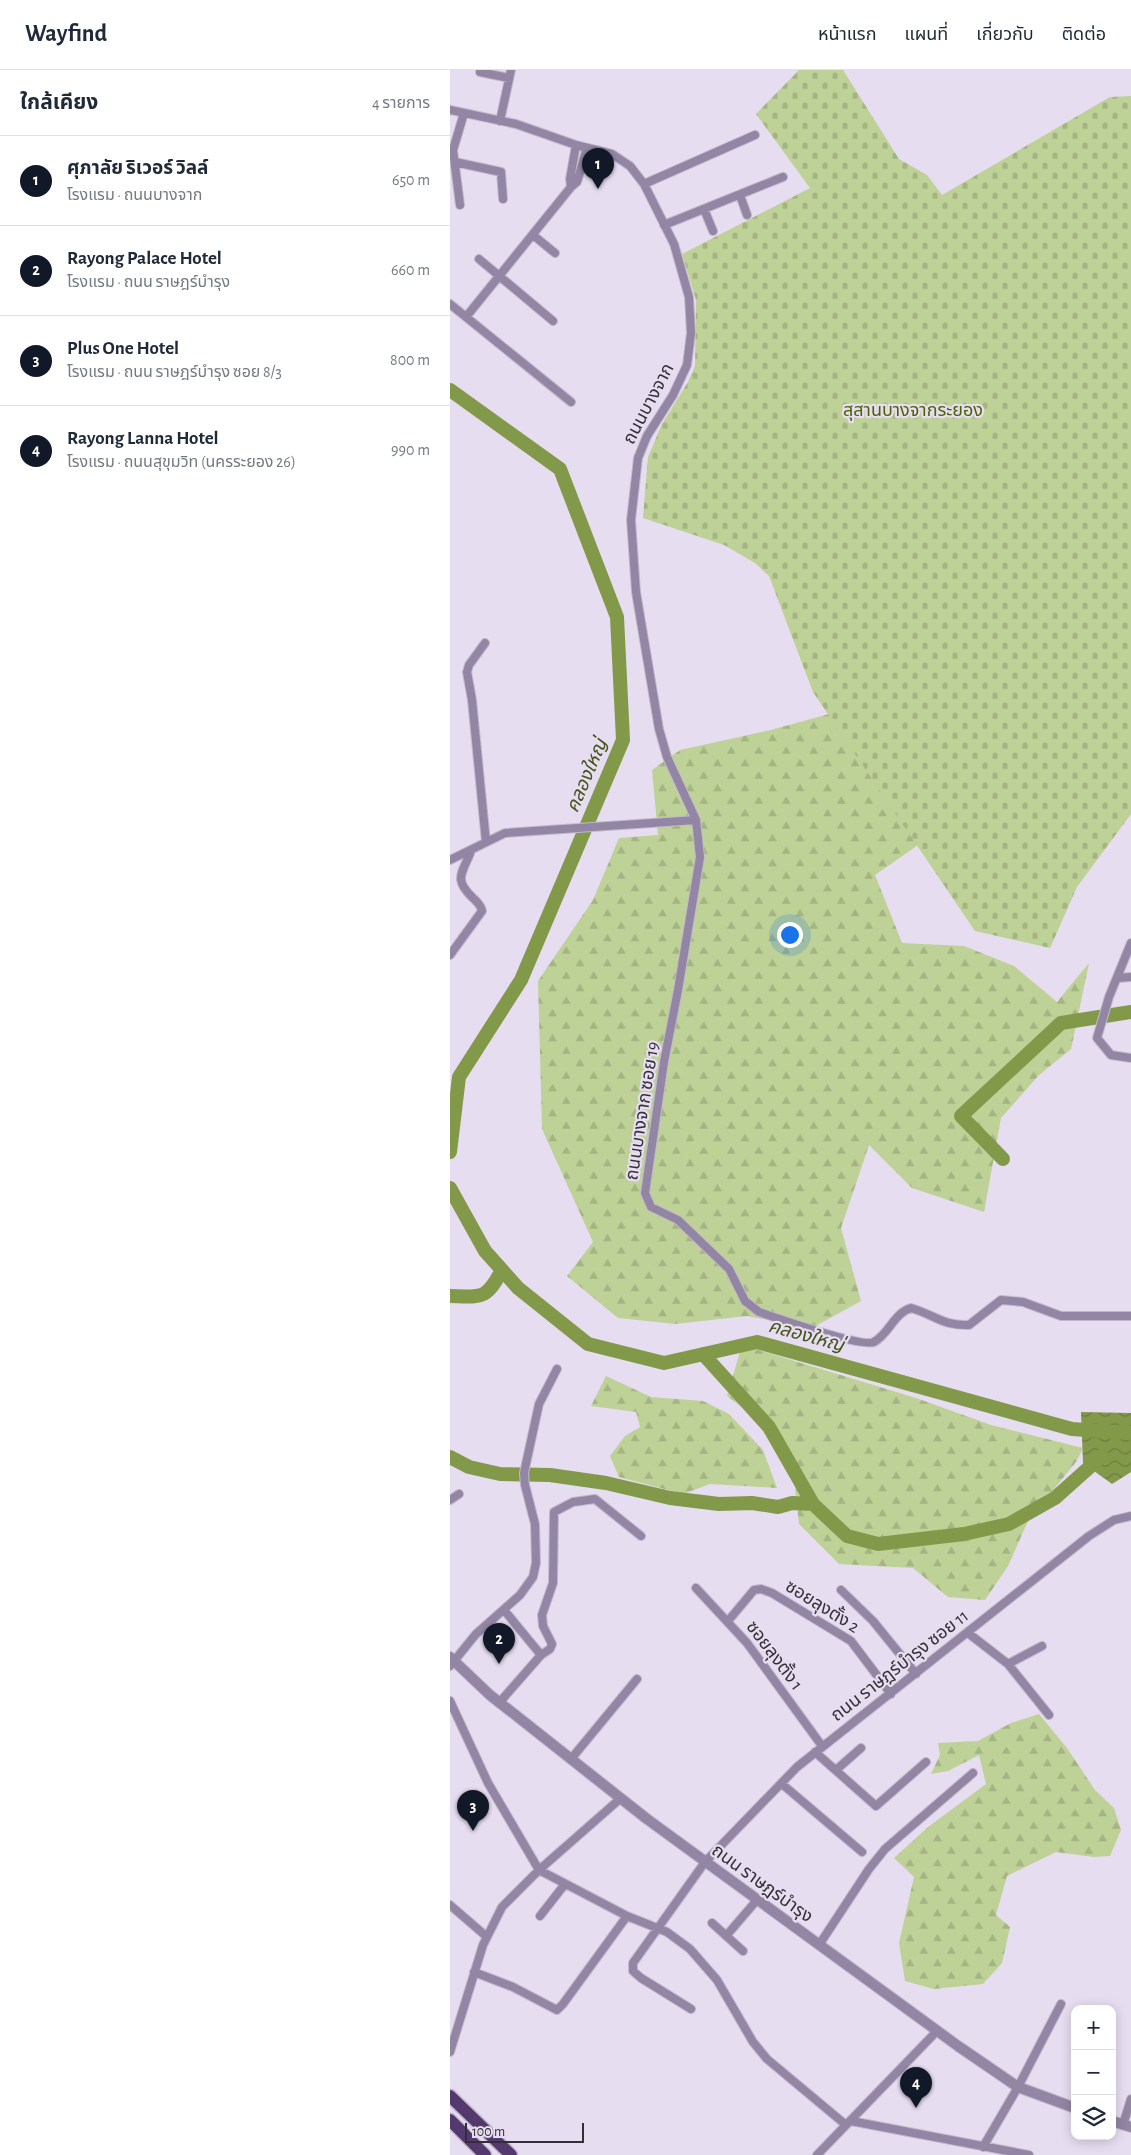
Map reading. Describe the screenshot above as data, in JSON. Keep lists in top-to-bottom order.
{
  "streets": {
    "street": [
      "ถนนบางจาก",
      "ถนนบางจาก ซอย 19",
      "ซอยลุงตั้ง 2",
      "ซอยลุงตั้ง 1",
      "ถนน ราษฎร์บำรุง ซอย 11",
      "ถนน ราษฎร์บำรุง"
    ]
  },
  "crossings": [
    ["ถนนบางจาก", "ถนนบางจาก ซอย 19"],
    ["ซอยลุงตั้ง 2", "ซอยลุงตั้ง 1"],
    ["ซอยลุงตั้ง 2", "ถนน ราษฎร์บำรุง ซอย 11"],
    ["ซอยลุงตั้ง 1", "ถนน ราษฎร์บำรุง ซอย 11"],
    ["ถนน ราษฎร์บำรุง ซอย 11", "ถนน ราษฎร์บำรุง"]
  ],
  "water": ["คลองใหญ่"],
  "parks": ["สุสานบางจากระยอง"],
  "scale_bar": "100 m",
  "page": {
    "header": "Wayfind",
    "nav": [
      "หน้าแรก",
      "แผนที่",
      "เกี่ยวกับ",
      "ติดต่อ"
    ],
    "heading": ["ใกล้เคียง", "4 รายการ"],
    "list": [
      {
        "mark": "1",
        "name": "ศุภาลัย ริเวอร์ วิลล์",
        "note": "โรงแรม · ถนนบางจาก",
        "value": "650 m"
      },
      {
        "mark": "2",
        "name": "Rayong Palace Hotel",
        "note": "โรงแรม · ถนน ราษฎร์บำรุง",
        "value": "660 m"
      },
      {
        "mark": "3",
        "name": "Plus One Hotel",
        "note": "โรงแรม · ถนน ราษฎร์บำรุง ซอย 8/3",
        "value": "800 m"
      },
      {
        "mark": "4",
        "name": "Rayong Lanna Hotel",
        "note": "โรงแรม · ถนนสุขุมวิท (นครระยอง 26)",
        "value": "990 m"
      }
    ],
    "pins": [
      "1",
      "2",
      "3",
      "4"
    ],
    "map_buttons": ["+", "−"],
    "scale": "100 m"
  }
}
